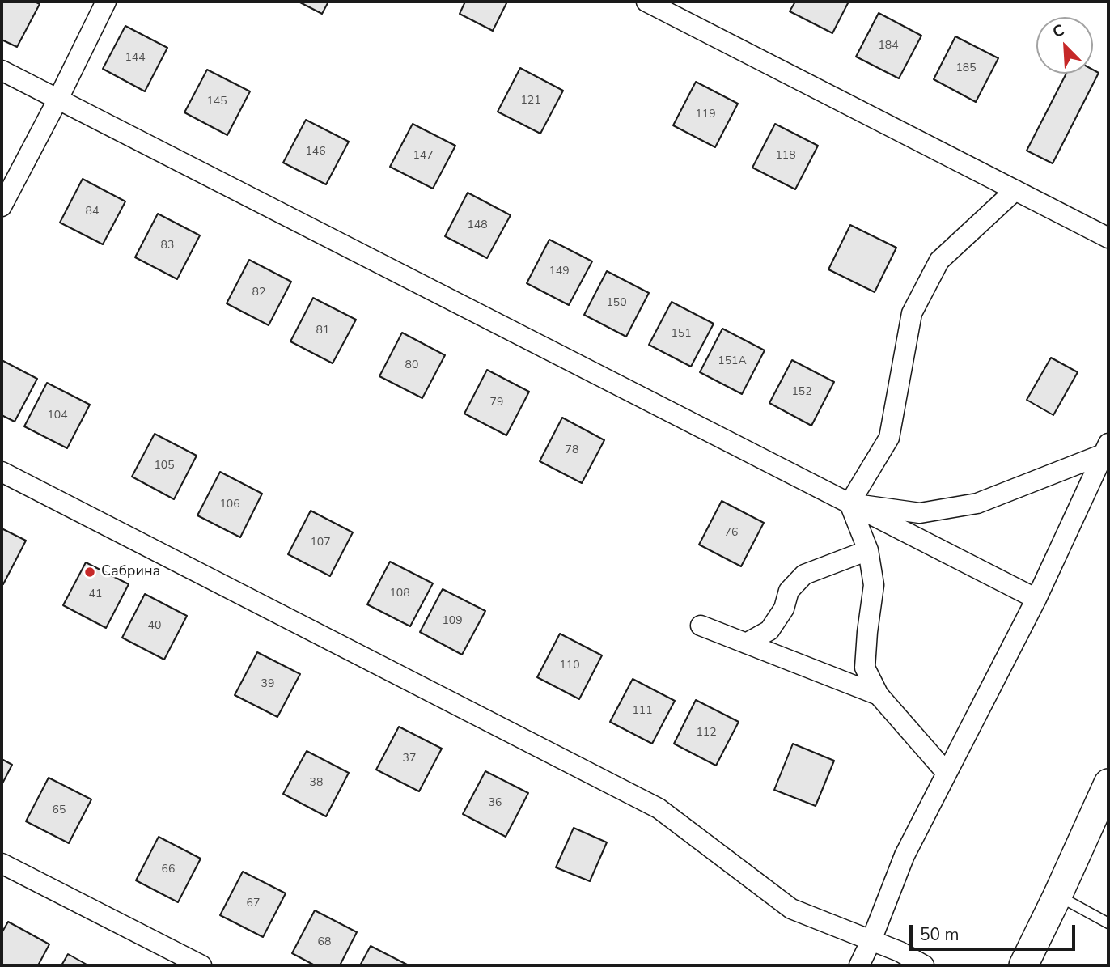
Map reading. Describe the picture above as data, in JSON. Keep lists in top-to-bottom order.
{
  "places": ["Сабрина"],
  "house_numbers": [
    "184",
    "144",
    "185",
    "121",
    "145",
    "119",
    "146",
    "147",
    "118",
    "84",
    "148",
    "83",
    "149",
    "82",
    "150",
    "81",
    "151",
    "151А",
    "80",
    "152",
    "79",
    "104",
    "78",
    "105",
    "106",
    "76",
    "107",
    "108",
    "41",
    "109",
    "40",
    "110",
    "39",
    "111",
    "112",
    "37",
    "38",
    "36",
    "65",
    "66",
    "67",
    "68"
  ],
  "scale_bar": "50 m",
  "north": "top left"
}
